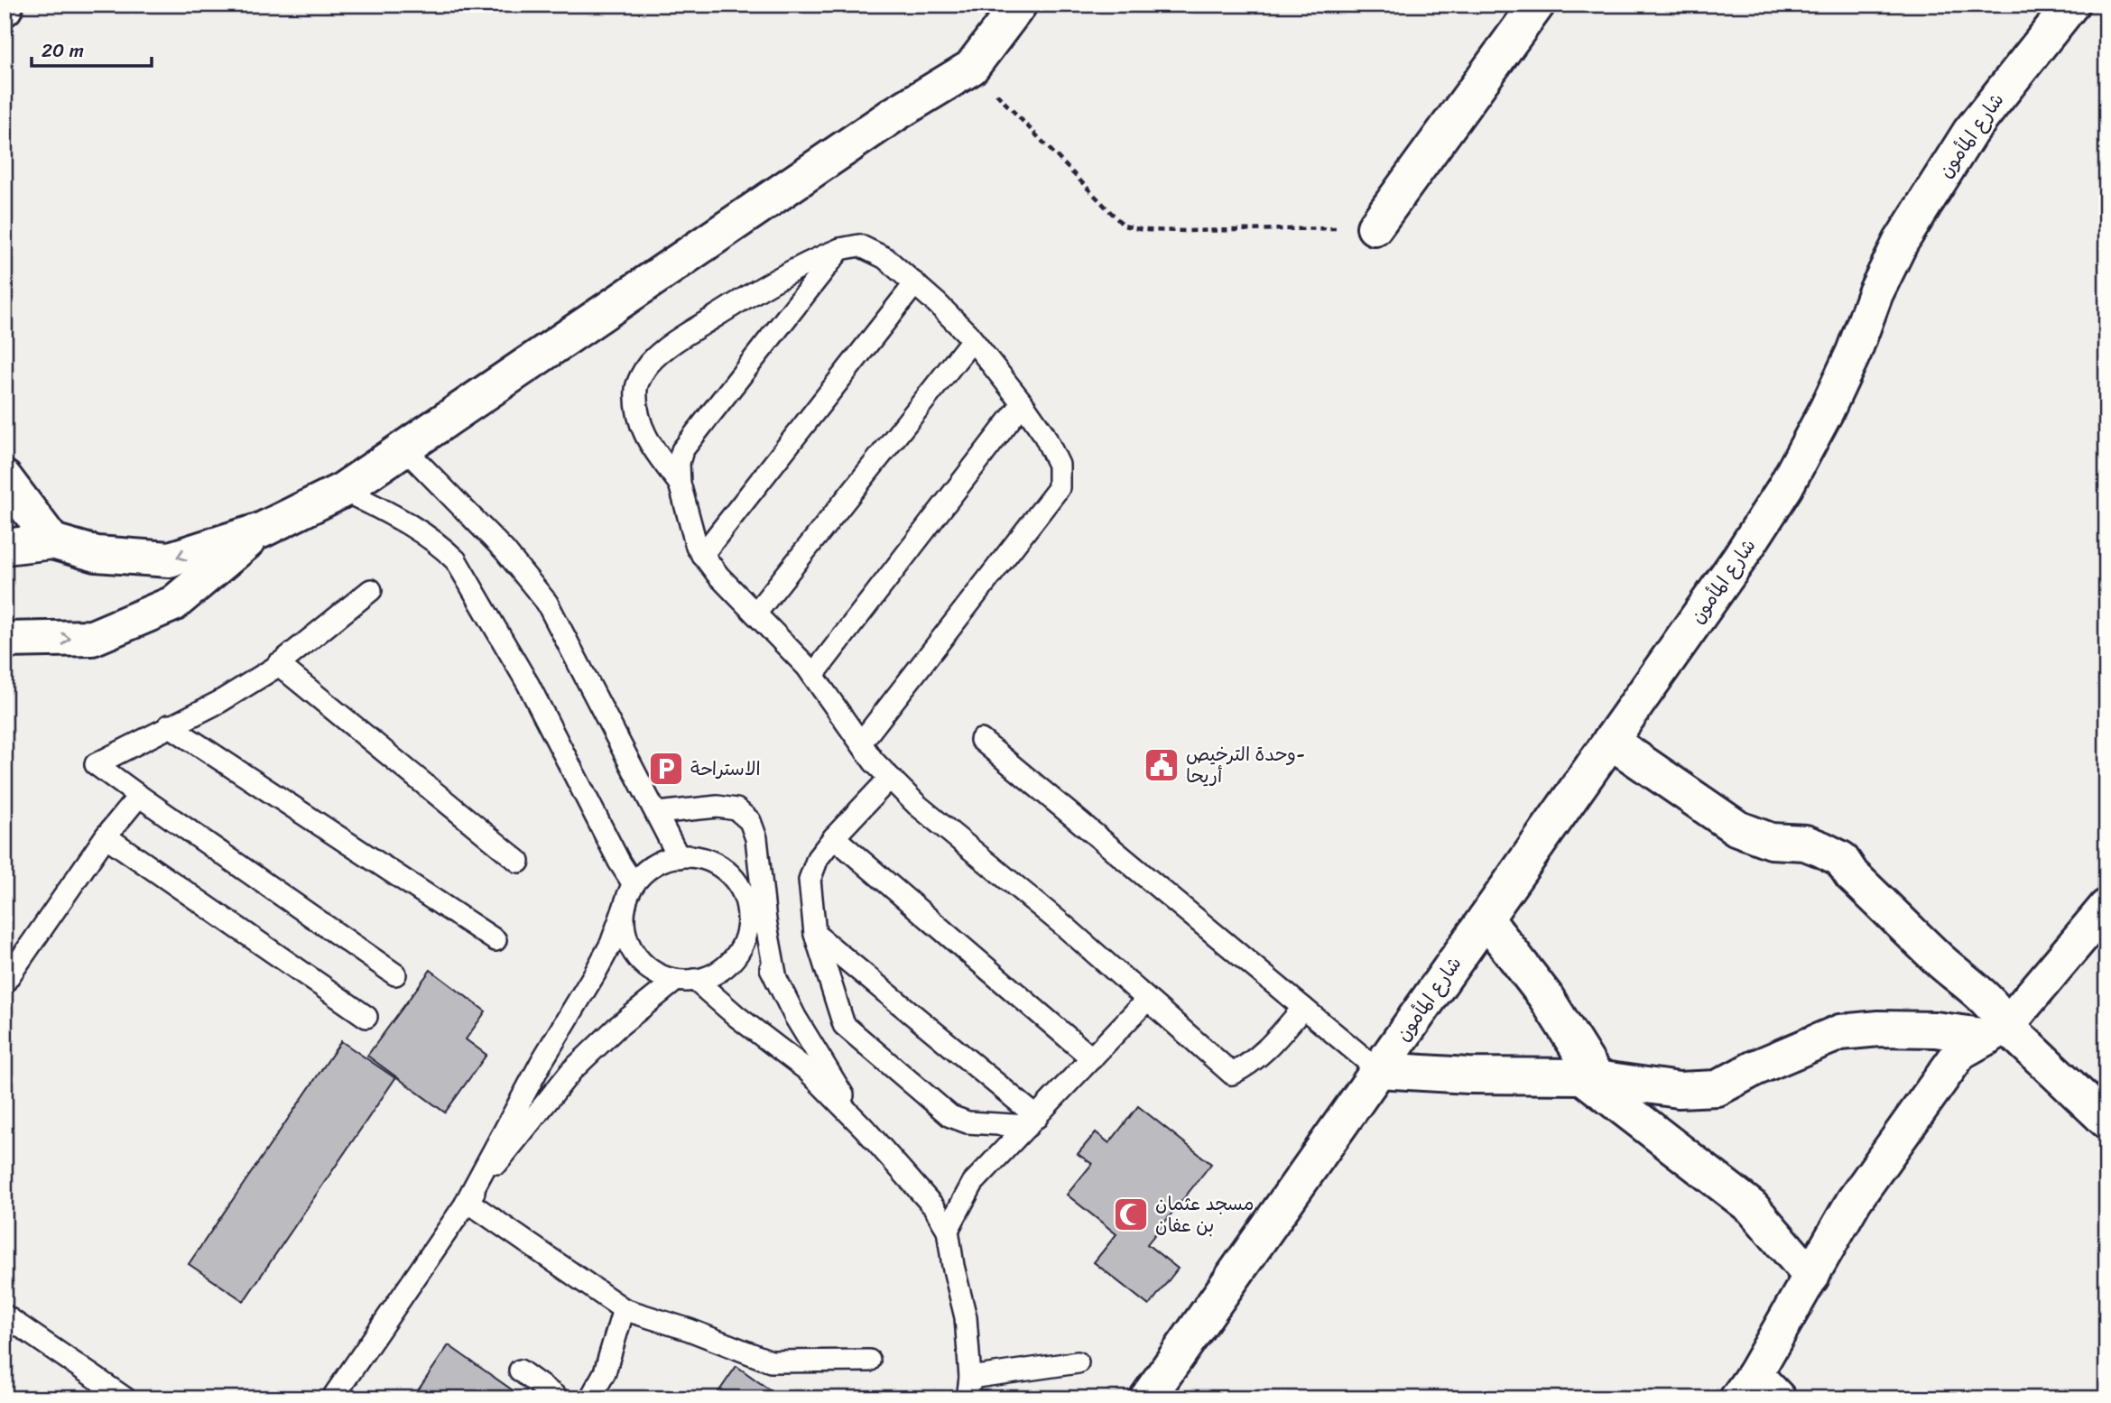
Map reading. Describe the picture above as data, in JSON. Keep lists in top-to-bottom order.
{
  "streets": {
    "street": ["شارع المأمون"]
  },
  "places": {
    "public building": ["وحدة الترخيص- أريحا"],
    "parking": ["الاستراحة"],
    "mosque": ["مسجد عثمان بن عفان"]
  },
  "scale_bar": "20 m"
}
